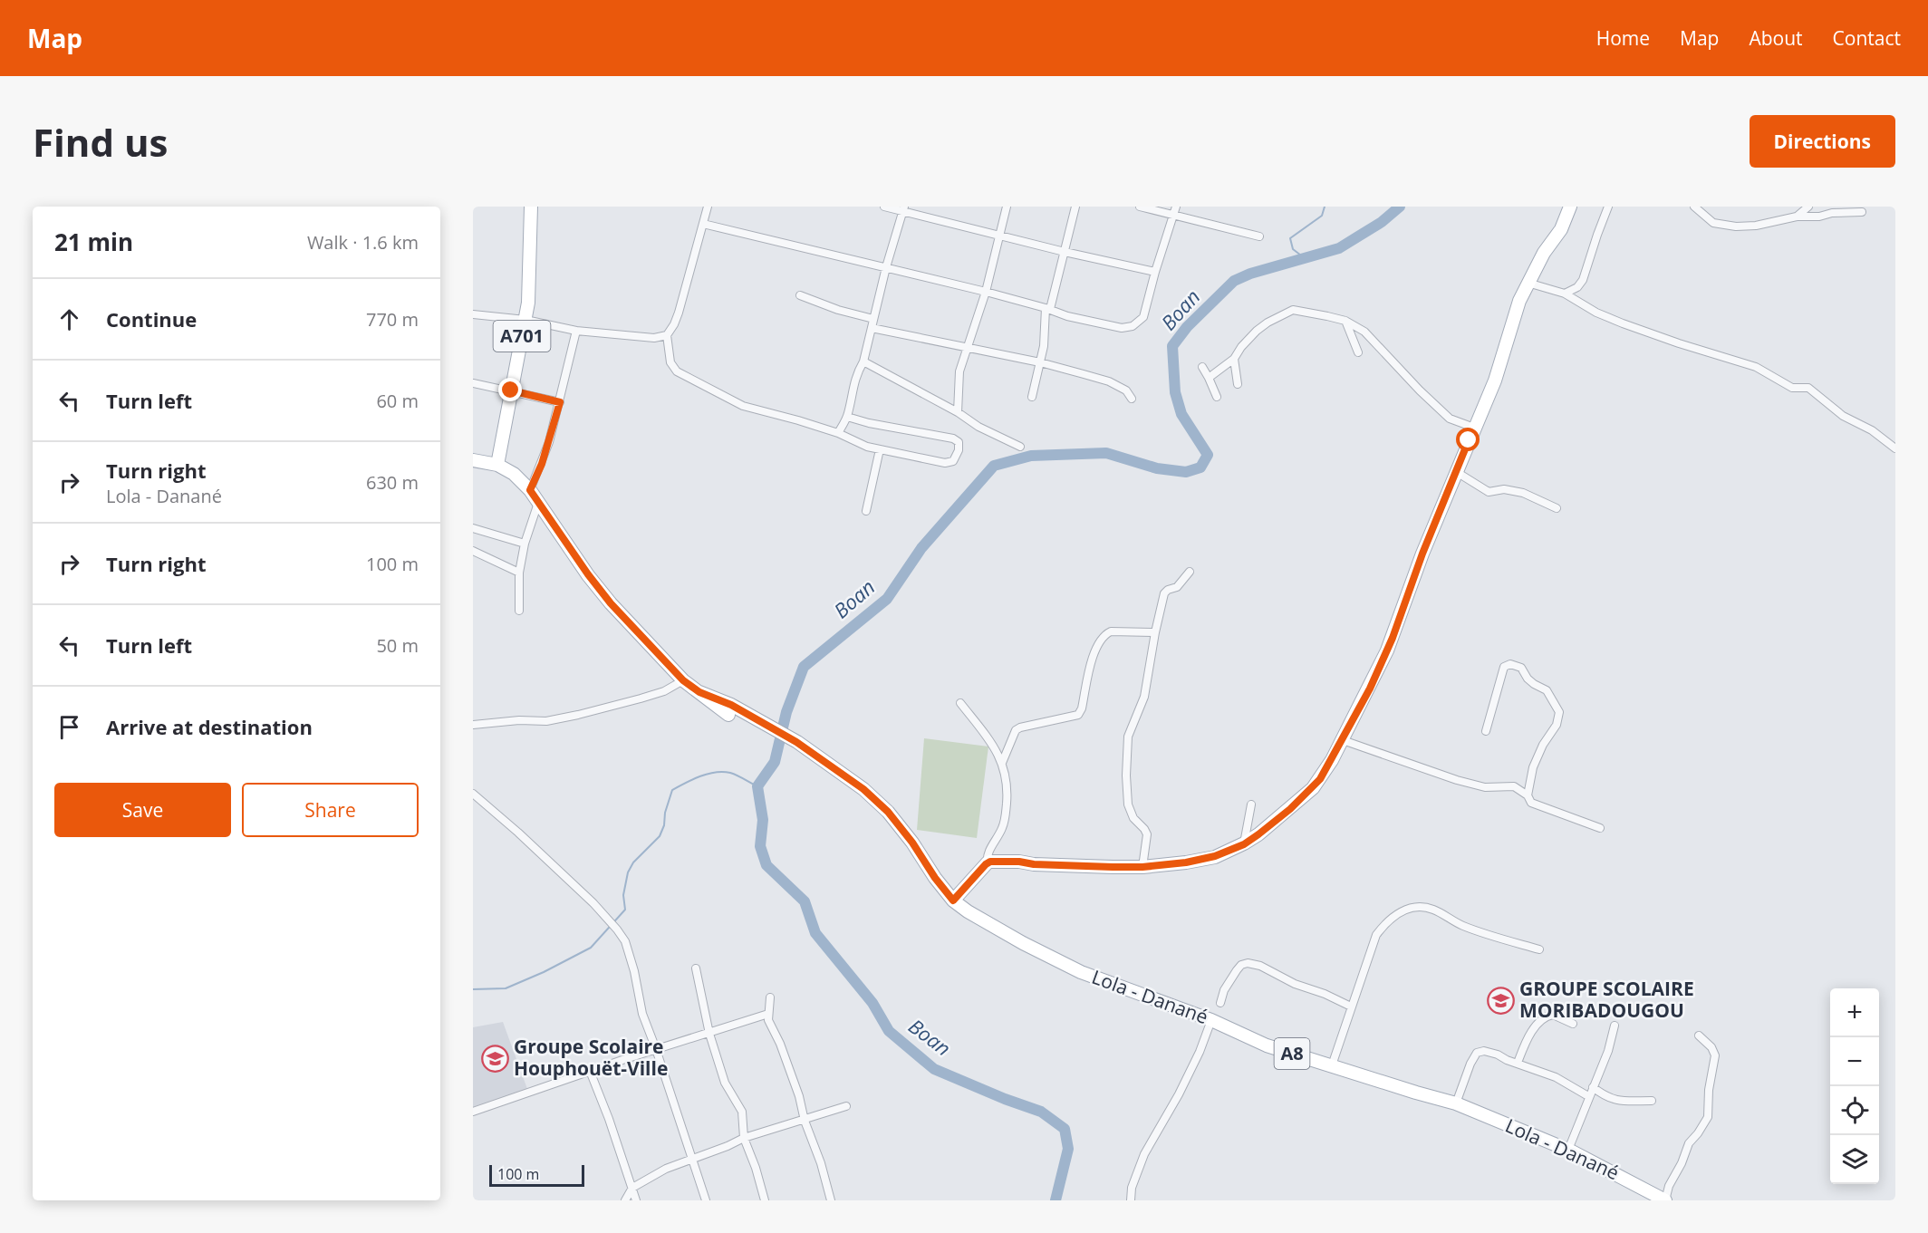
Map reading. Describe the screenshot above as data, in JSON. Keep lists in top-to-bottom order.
{
  "streets": {
    "main road": ["A701", "Lola - Danané", "A8"]
  },
  "crossings": [
    ["A701", "Lola - Danané"],
    ["A701", "A8"],
    ["Lola - Danané", "A8"]
  ],
  "water": ["Boan"],
  "places": {
    "school or university": ["GROUPE SCOLAIRE MORIBADOUGOU", "Groupe Scolaire Houphouët-Ville"]
  },
  "scale_bar": "100 m",
  "page": {
    "header": "Map",
    "nav": [
      "Home",
      "Map",
      "About",
      "Contact"
    ],
    "buttons": [
      "Directions",
      ["Save", "Share"]
    ],
    "title": "Find us",
    "heading": ["21 min", "Walk · 1.6 km"],
    "list": [
      ["Continue", "770 m"],
      ["Turn left", "60 m"],
      ["Turn right", "Lola - Danané", "630 m"],
      ["Turn right", "100 m"],
      ["Turn left", "50 m"],
      "Arrive at destination"
    ],
    "map_buttons": ["+", "−"],
    "scale": "100 m"
  }
}
